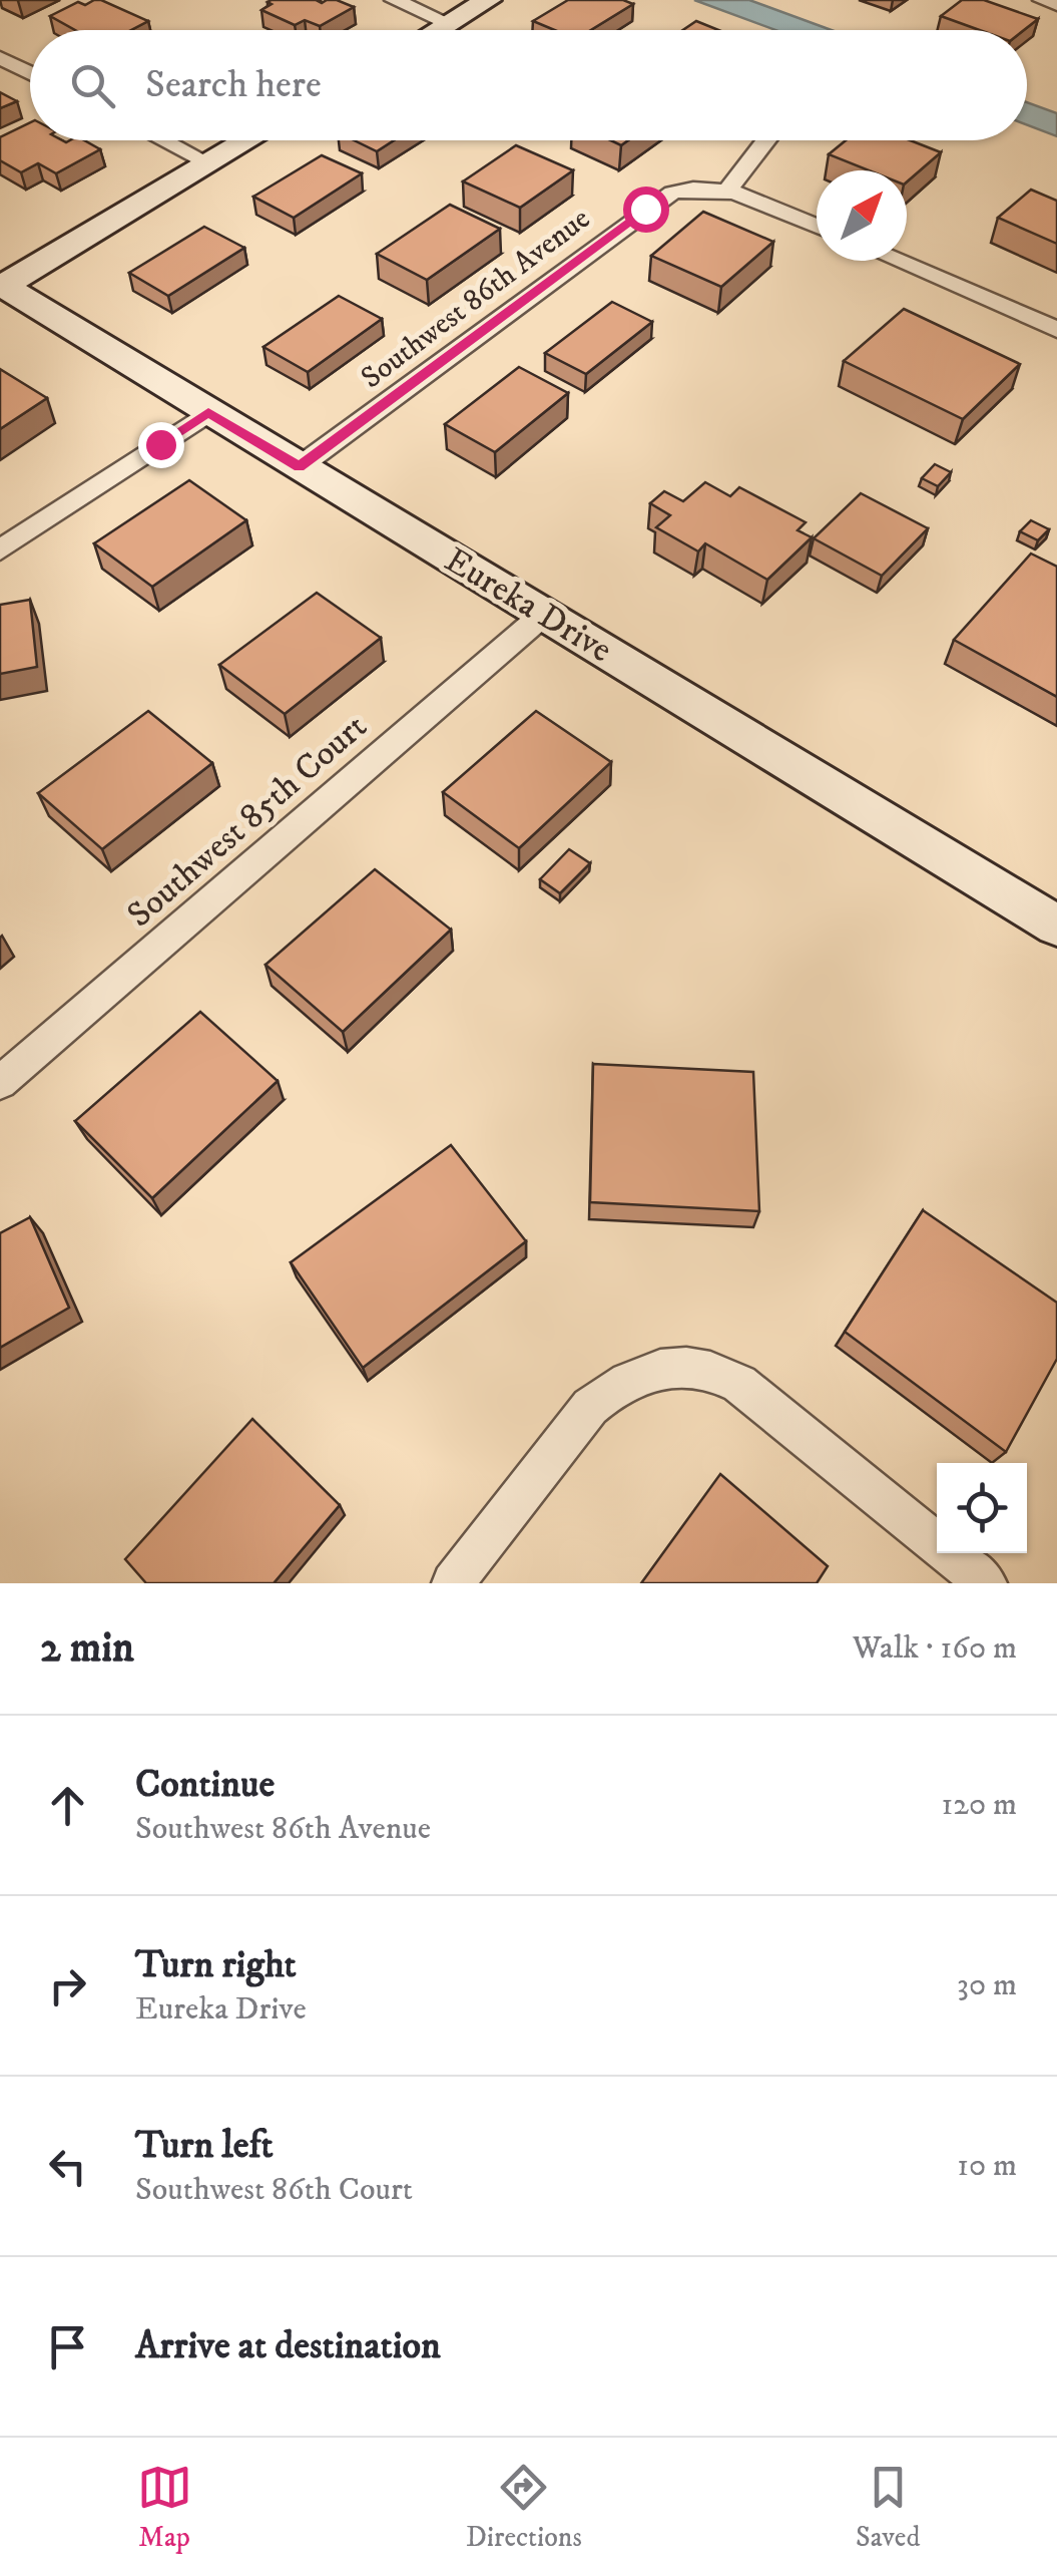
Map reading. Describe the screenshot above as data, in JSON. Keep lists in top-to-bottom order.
{
  "streets": {
    "main road": ["Eureka Drive"],
    "street": ["Southwest 86th Avenue", "Southwest 85th Court"]
  },
  "crossings": [
    ["Southwest 86th Avenue", "Eureka Drive"],
    ["Eureka Drive", "Southwest 85th Court"]
  ],
  "north": "top right",
  "page": {
    "search": "Search here",
    "heading": ["2 min", "Walk · 160 m"],
    "list": [
      ["Continue", "Southwest 86th Avenue", "120 m"],
      ["Turn right", "Eureka Drive", "30 m"],
      ["Turn left", "Southwest 86th Court", "10 m"],
      "Arrive at destination"
    ],
    "nav": ["Map", "Directions", "Saved"]
  }
}
